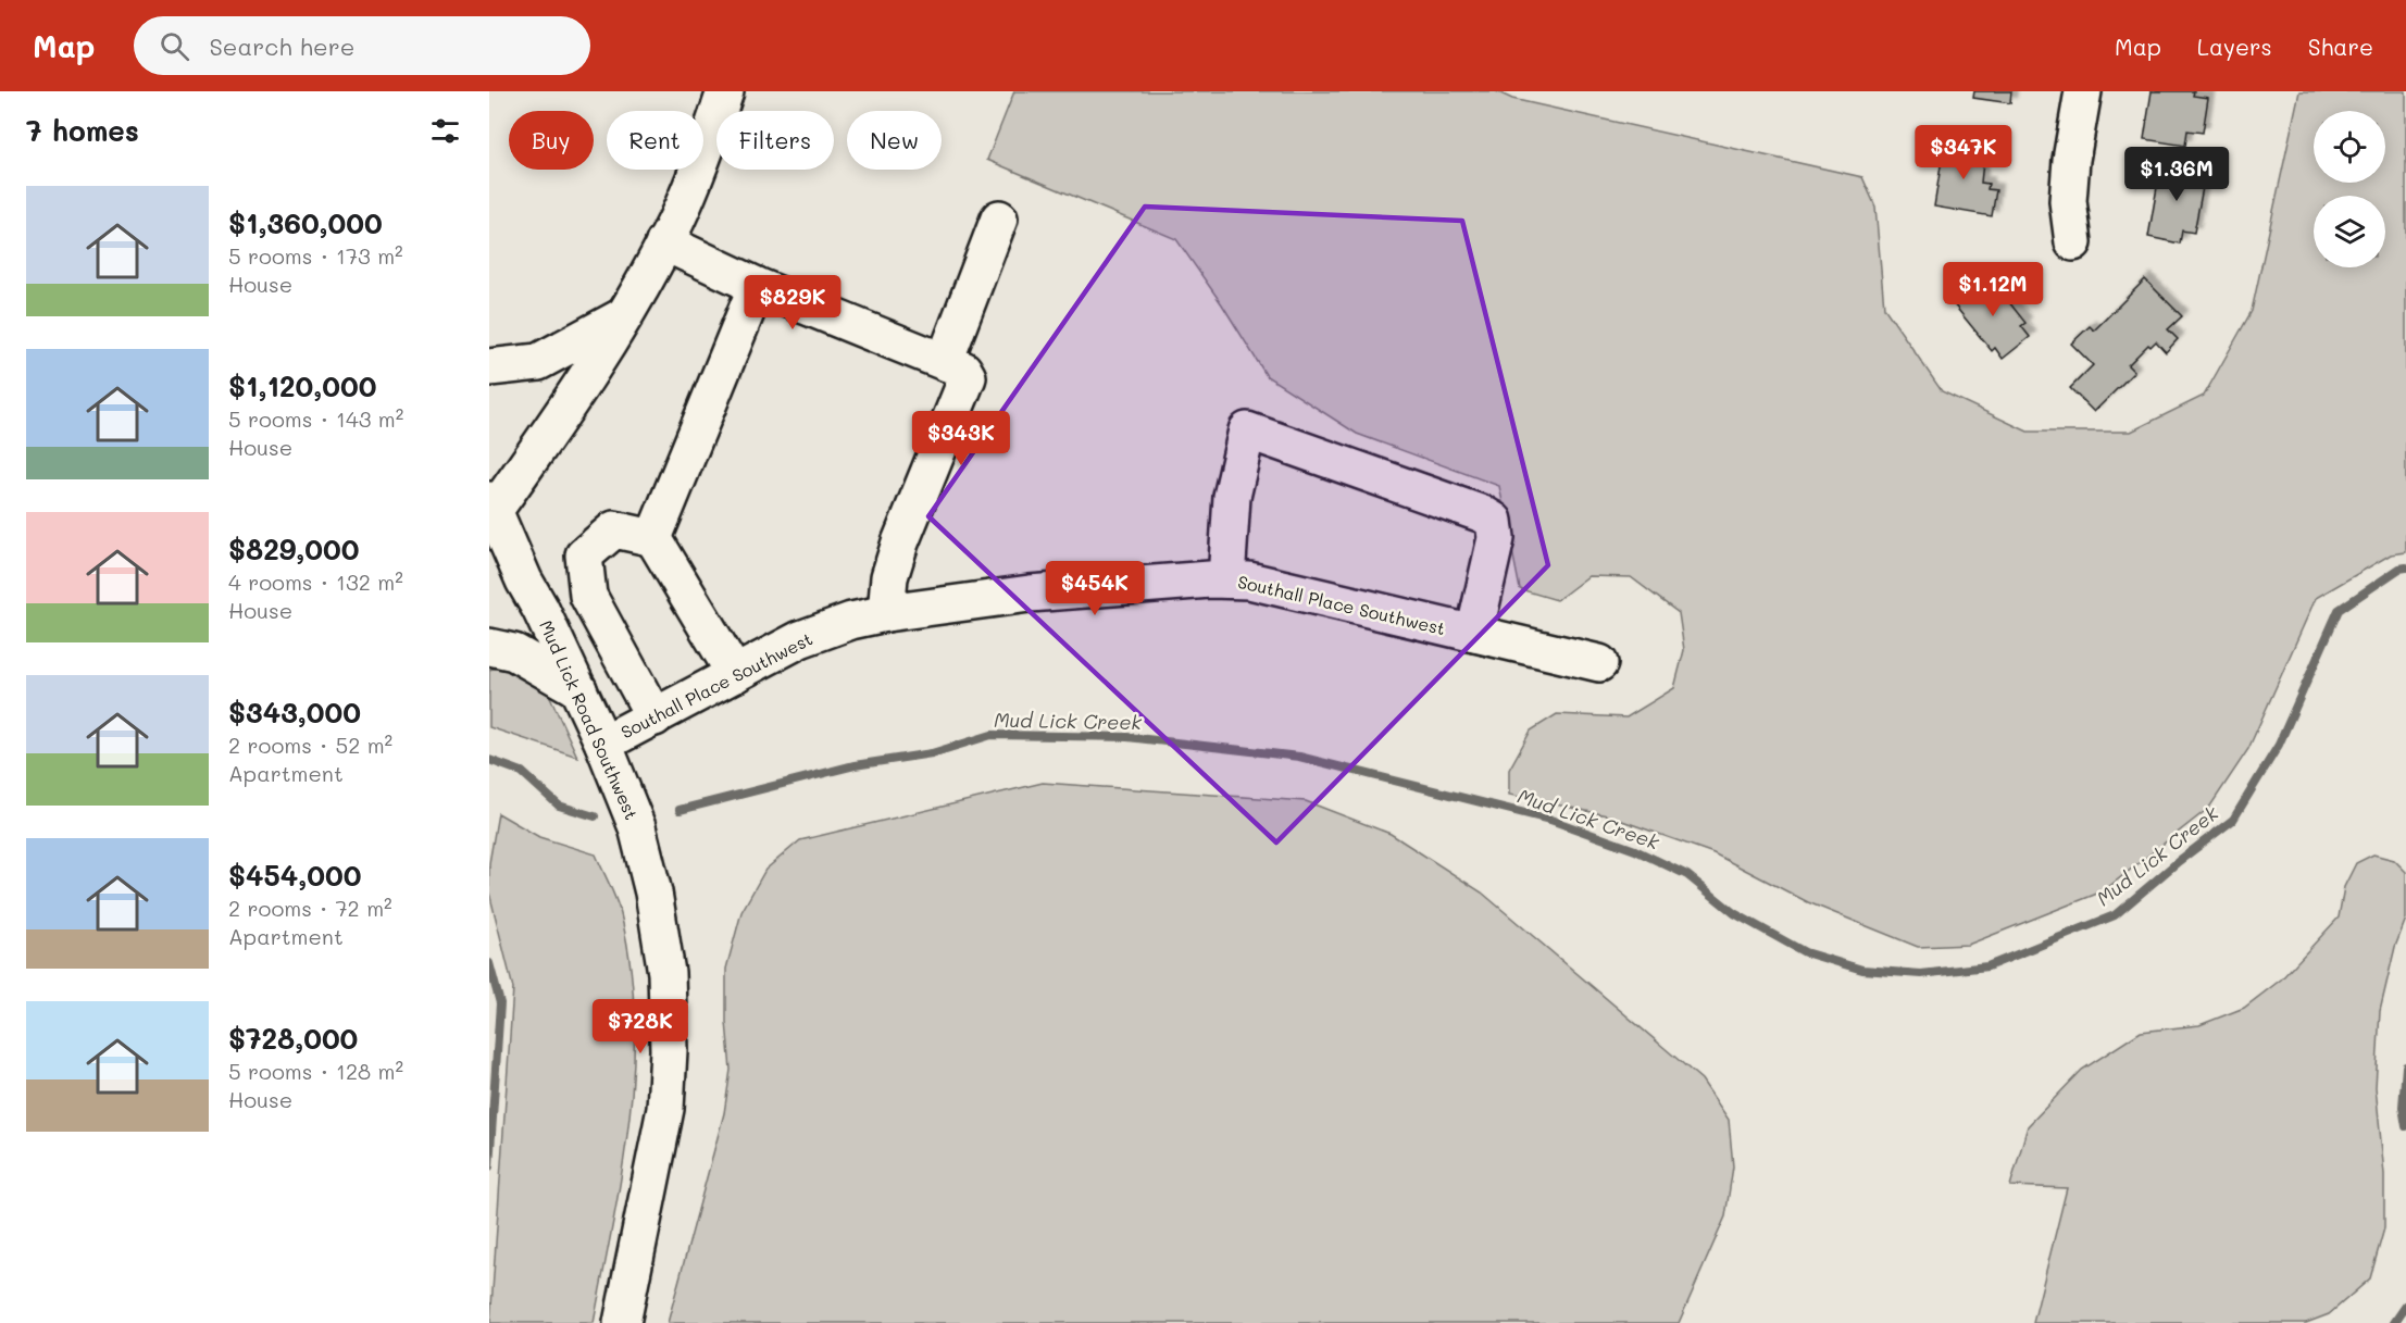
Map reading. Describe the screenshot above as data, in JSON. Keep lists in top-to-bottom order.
{
  "streets": {
    "street": ["Southall Place Southwest", "Mud Lick Road Southwest"]
  },
  "crossings": [
    ["Southall Place Southwest", "Mud Lick Road Southwest"]
  ],
  "water": ["Mud Lick Creek"],
  "page": {
    "header": "Map",
    "search": "Search here",
    "nav": ["Map", "Layers", "Share"],
    "heading": "7 homes",
    "chip": [
      "Buy",
      "Rent",
      "Filters",
      "New"
    ],
    "price": [
      "$347K",
      "$1.36M",
      "$1.12M",
      "$829K",
      "$343K",
      "$454K",
      "$728K"
    ],
    "list": [
      {
        "name": "$1,360,000",
        "note": "5 rooms · 173 m² · House"
      },
      {
        "name": "$1,120,000",
        "note": "5 rooms · 143 m² · House"
      },
      {
        "name": "$829,000",
        "note": "4 rooms · 132 m² · House"
      },
      {
        "name": "$343,000",
        "note": "2 rooms · 52 m² · Apartment"
      },
      {
        "name": "$454,000",
        "note": "2 rooms · 72 m² · Apartment"
      },
      {
        "name": "$728,000",
        "note": "5 rooms · 128 m² · House"
      }
    ]
  }
}
